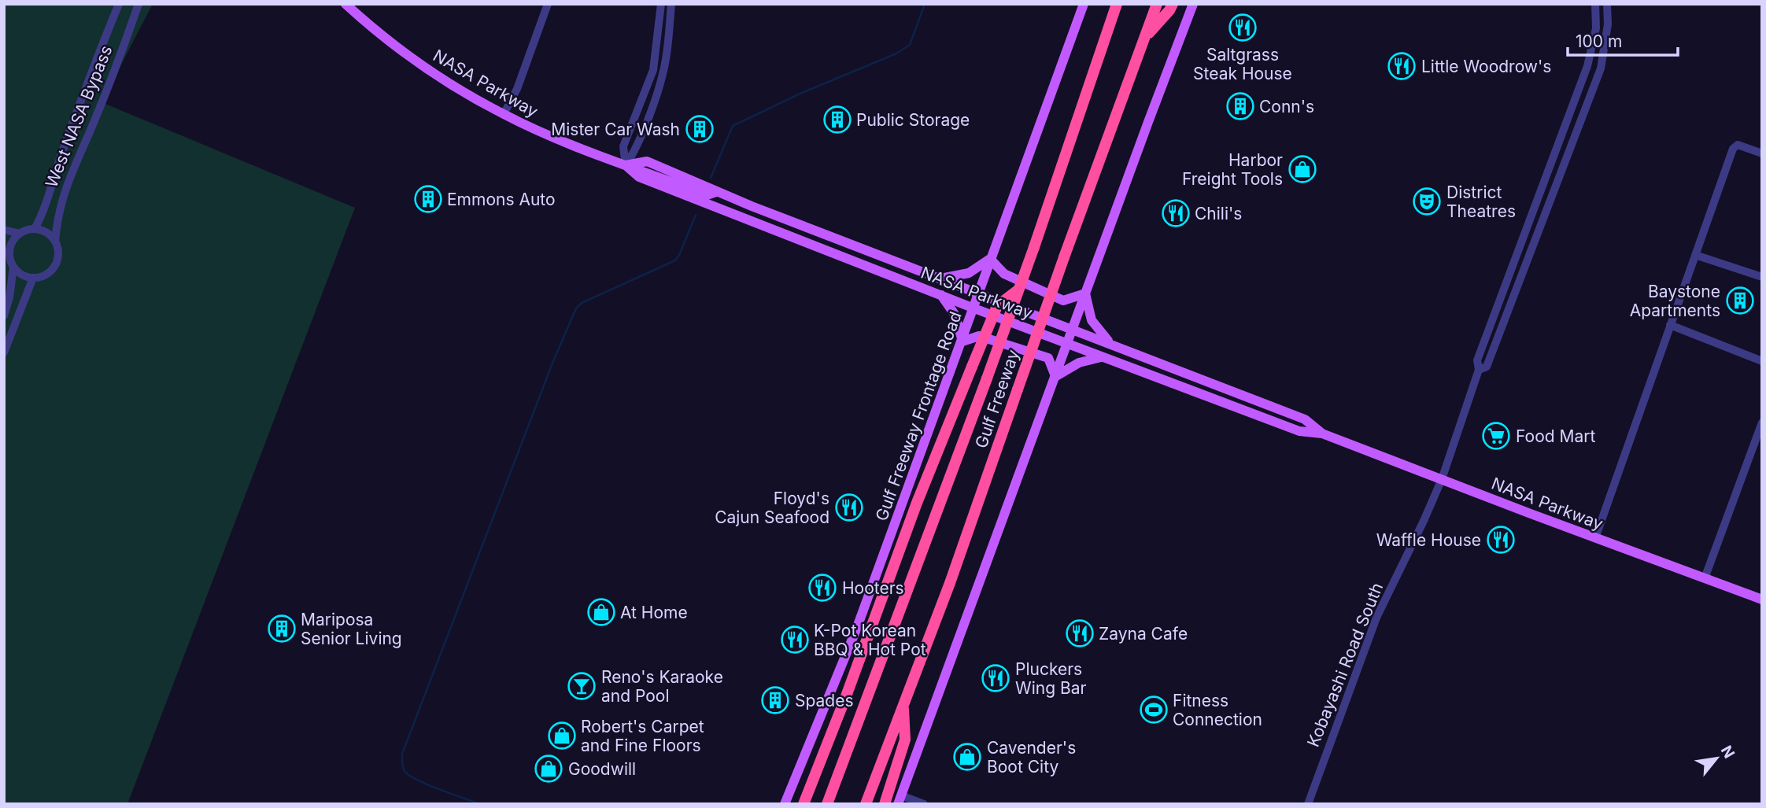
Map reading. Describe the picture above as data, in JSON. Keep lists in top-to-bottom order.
{
  "streets": {
    "highway": ["Gulf Freeway"],
    "main road": ["NASA Parkway", "Gulf Freeway Frontage Road"],
    "street": ["West NASA Bypass", "Kobayashi Road South"]
  },
  "crossings": [
    ["NASA Parkway", "Gulf Freeway Frontage Road"],
    ["NASA Parkway", "Kobayashi Road South"]
  ],
  "places": {
    "restaurant": [
      "Saltgrass Steak House",
      "Little Woodrow's",
      "Chili's",
      "Floyd's Cajun Seafood",
      "Waffle House",
      "Hooters",
      "Zayna Cafe",
      "K-Pot Korean BBQ & Hot Pot",
      "Pluckers Wing Bar"
    ],
    "building": [
      "Conn's",
      "Public Storage",
      "Mister Car Wash",
      "Emmons Auto",
      "Baystone Apartments",
      "Mariposa Senior Living",
      "Spades"
    ],
    "shop": [
      "Harbor Freight Tools",
      "At Home",
      "Robert's Carpet and Fine Floors",
      "Cavender's Boot City",
      "Goodwill"
    ],
    "theatre": ["District Theatres"],
    "supermarket": ["Food Mart"],
    "bar": ["Reno's Karaoke and Pool"],
    "sports": ["Fitness Connection"]
  },
  "scale_bar": "100 m",
  "north": "top right"
}
